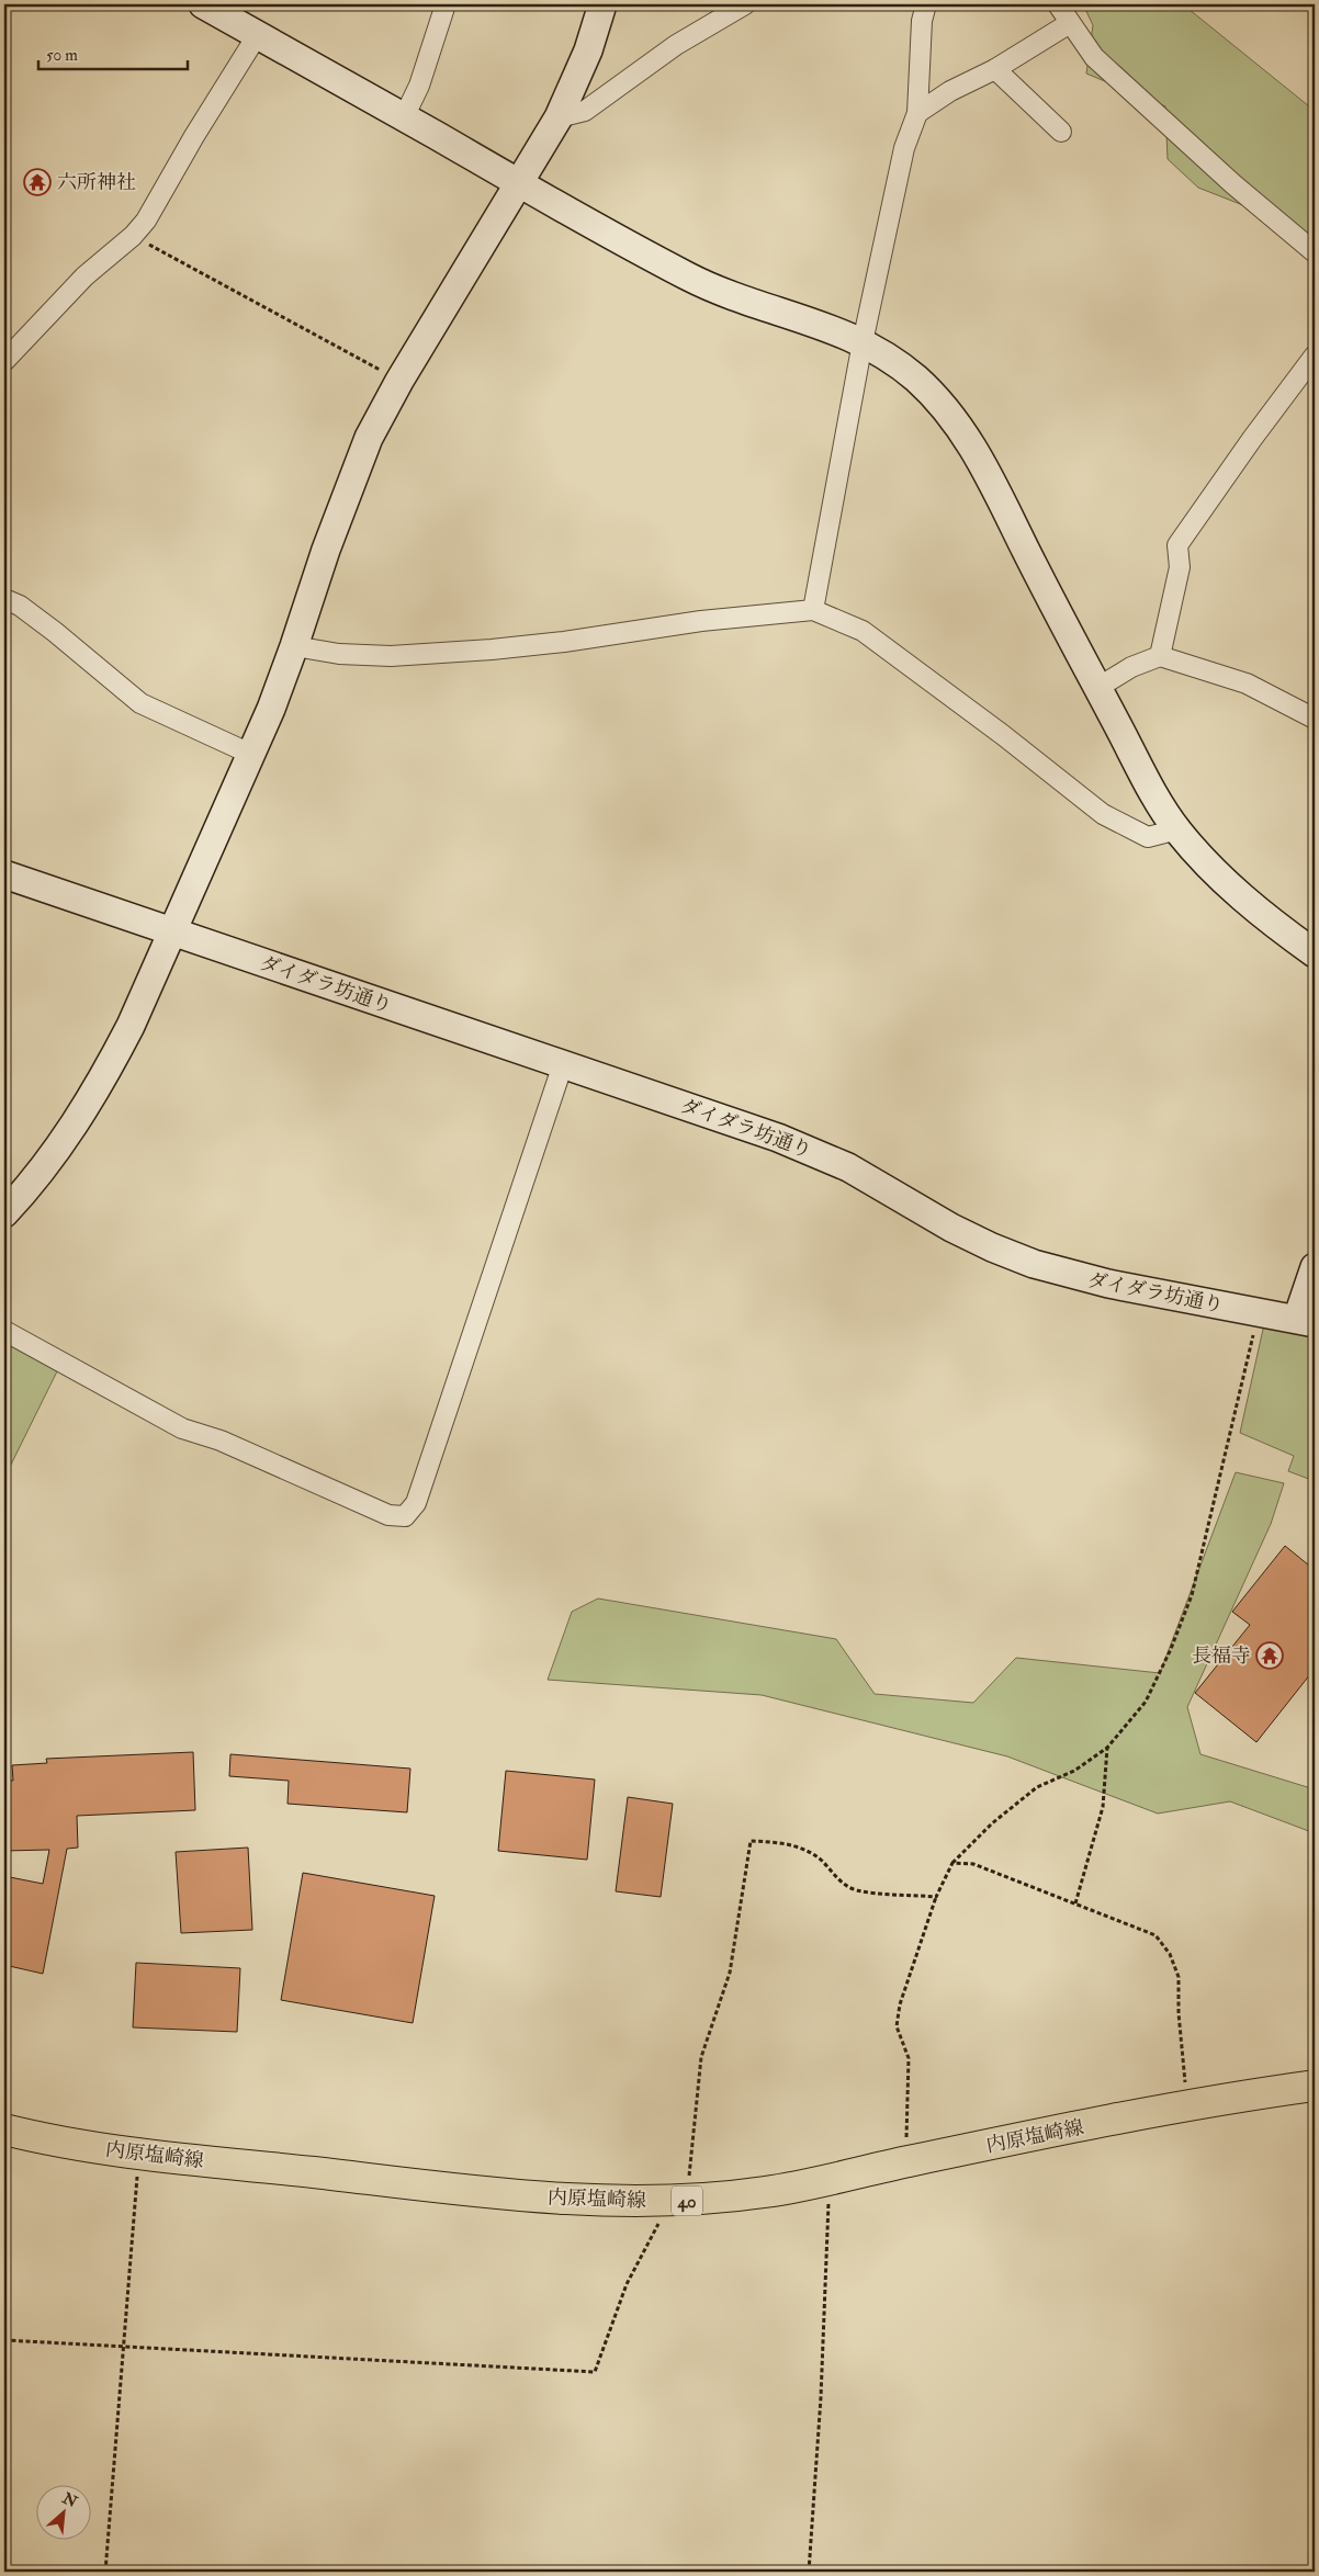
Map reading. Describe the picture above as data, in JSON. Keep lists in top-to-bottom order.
{
  "streets": {
    "main road": ["内原塩崎線", "40"],
    "street": ["ダイダラ坊通り"]
  },
  "places": {
    "temple": ["六所神社", "長福寺"]
  },
  "scale_bar": "50 m",
  "north": "top right"
}
